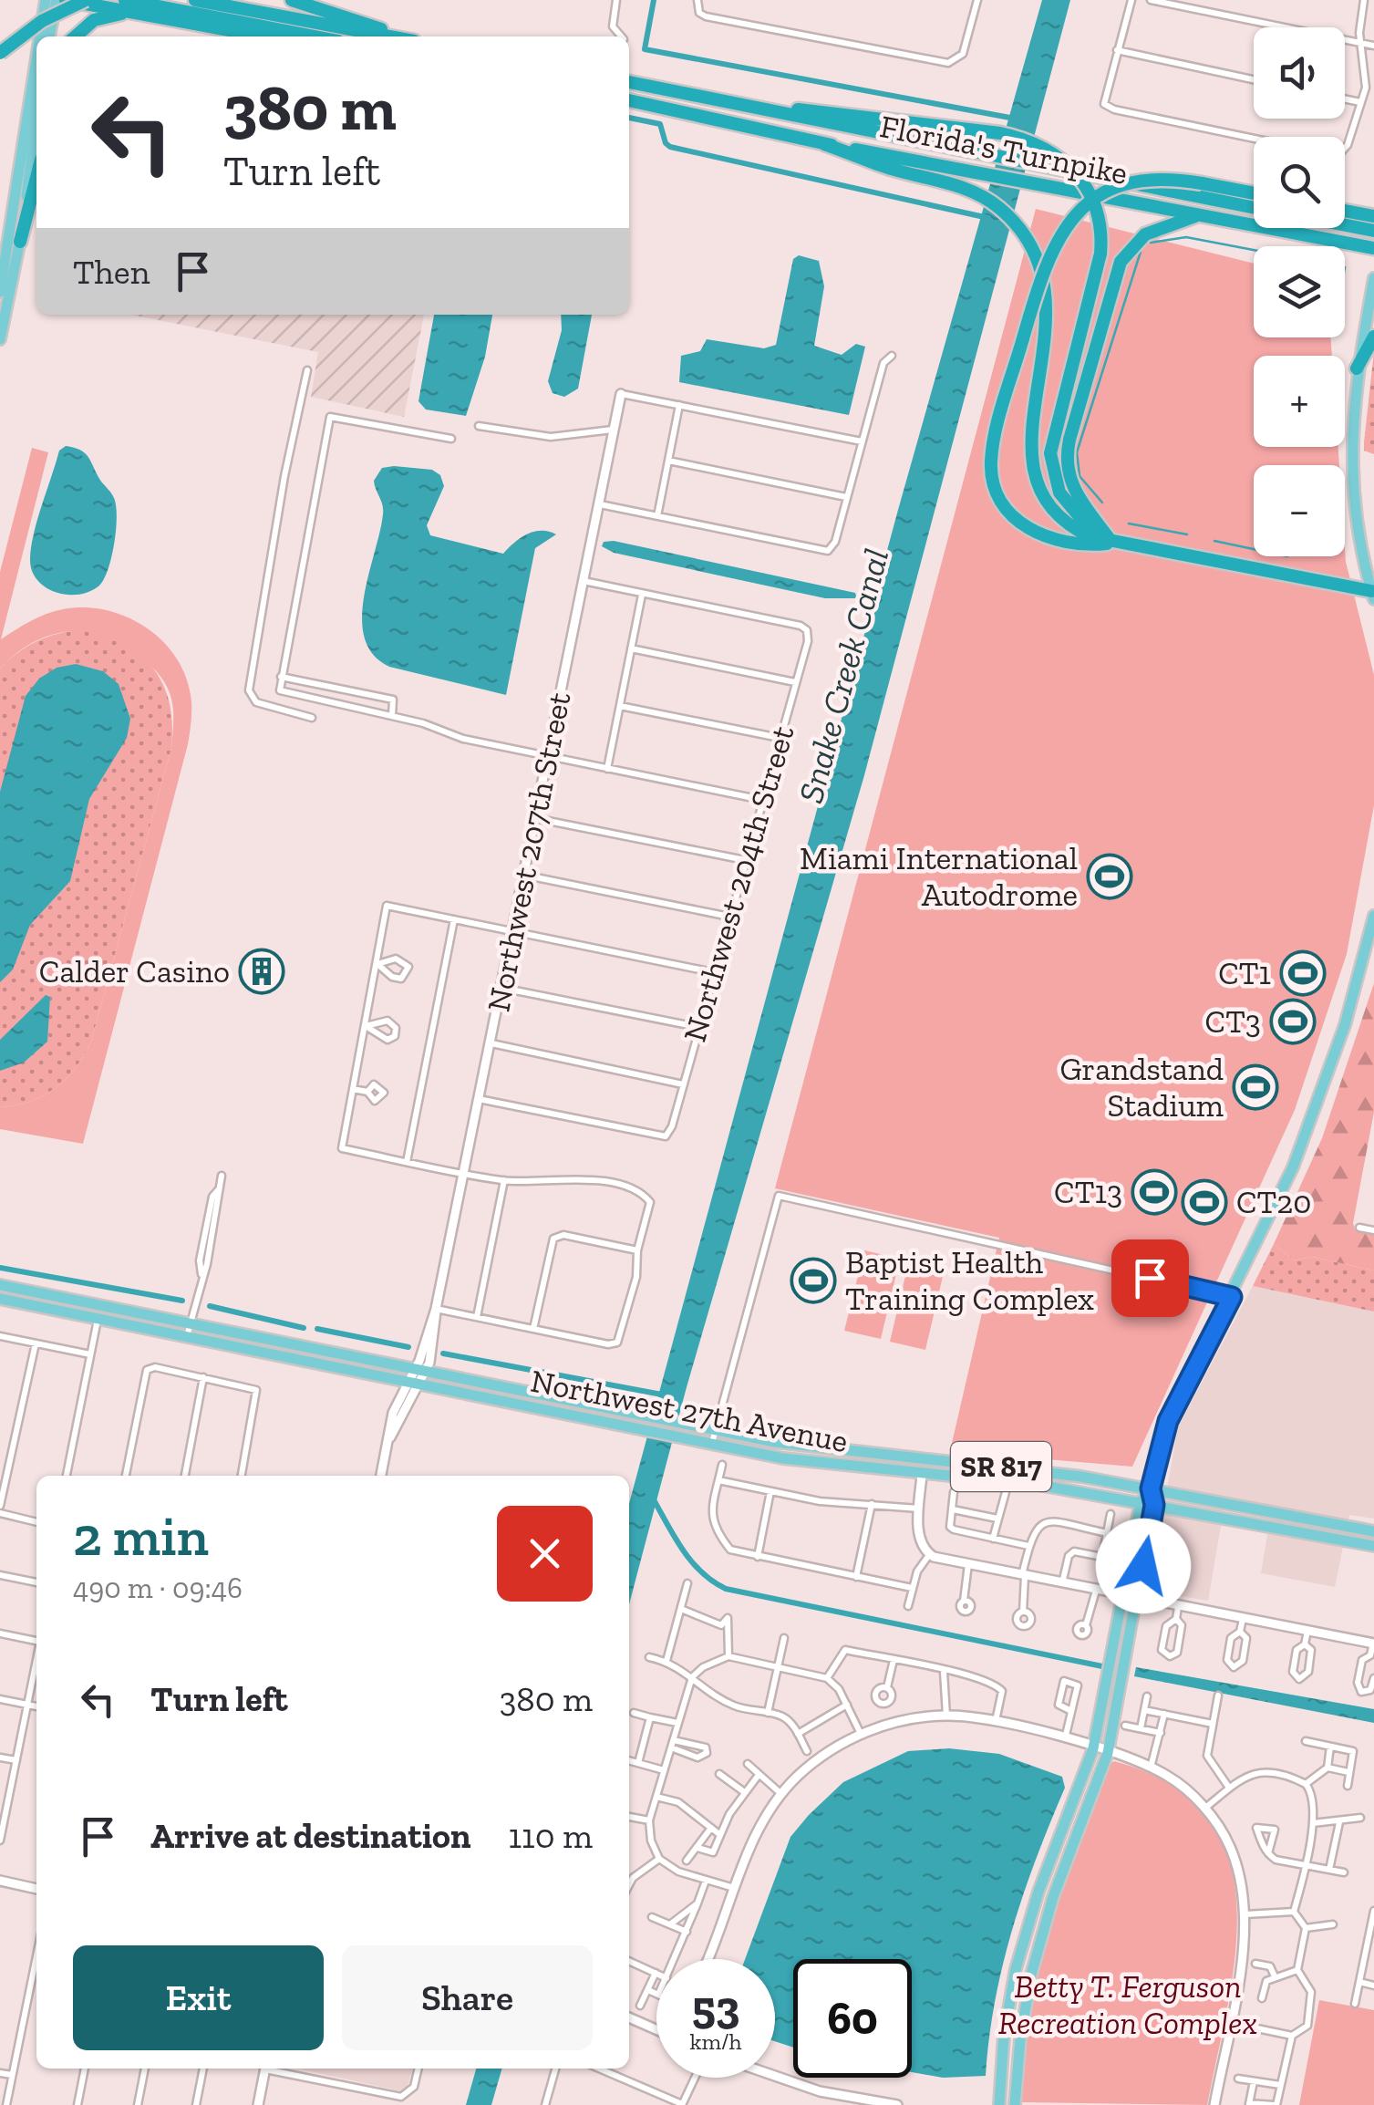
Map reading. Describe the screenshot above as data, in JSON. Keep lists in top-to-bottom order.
{
  "streets": {
    "highway": ["Florida's Turnpike"],
    "main road": ["Northwest 27th Avenue", "SR 817"],
    "street": ["Northwest 207th Street", "Northwest 204th Street"]
  },
  "crossings": [
    ["Northwest 207th Street", "Northwest 204th Street"],
    ["Northwest 207th Street", "Northwest 27th Avenue"]
  ],
  "water": ["Snake Creek Canal"],
  "parks": ["Betty T. Ferguson Recreation Complex"],
  "places": {
    "sports": [
      "Miami International Autodrome",
      "CT1",
      "CT3",
      "Grandstand Stadium",
      "CT13",
      "CT20",
      "Baptist Health Training Complex"
    ],
    "building": ["Calder Casino"]
  },
  "page": {
    "map_buttons": ["+", "−"],
    "turn": ["380 m", "Turn left"],
    "then": "Then",
    "heading": ["2 min", "490 m · 09:46"],
    "list": [
      {
        "name": "Turn left",
        "value": "380 m"
      },
      {
        "name": "Arrive at destination",
        "value": "110 m"
      }
    ],
    "buttons": ["Exit", "Share"],
    "speed": "53 km/h",
    "limit": "60"
  }
}
